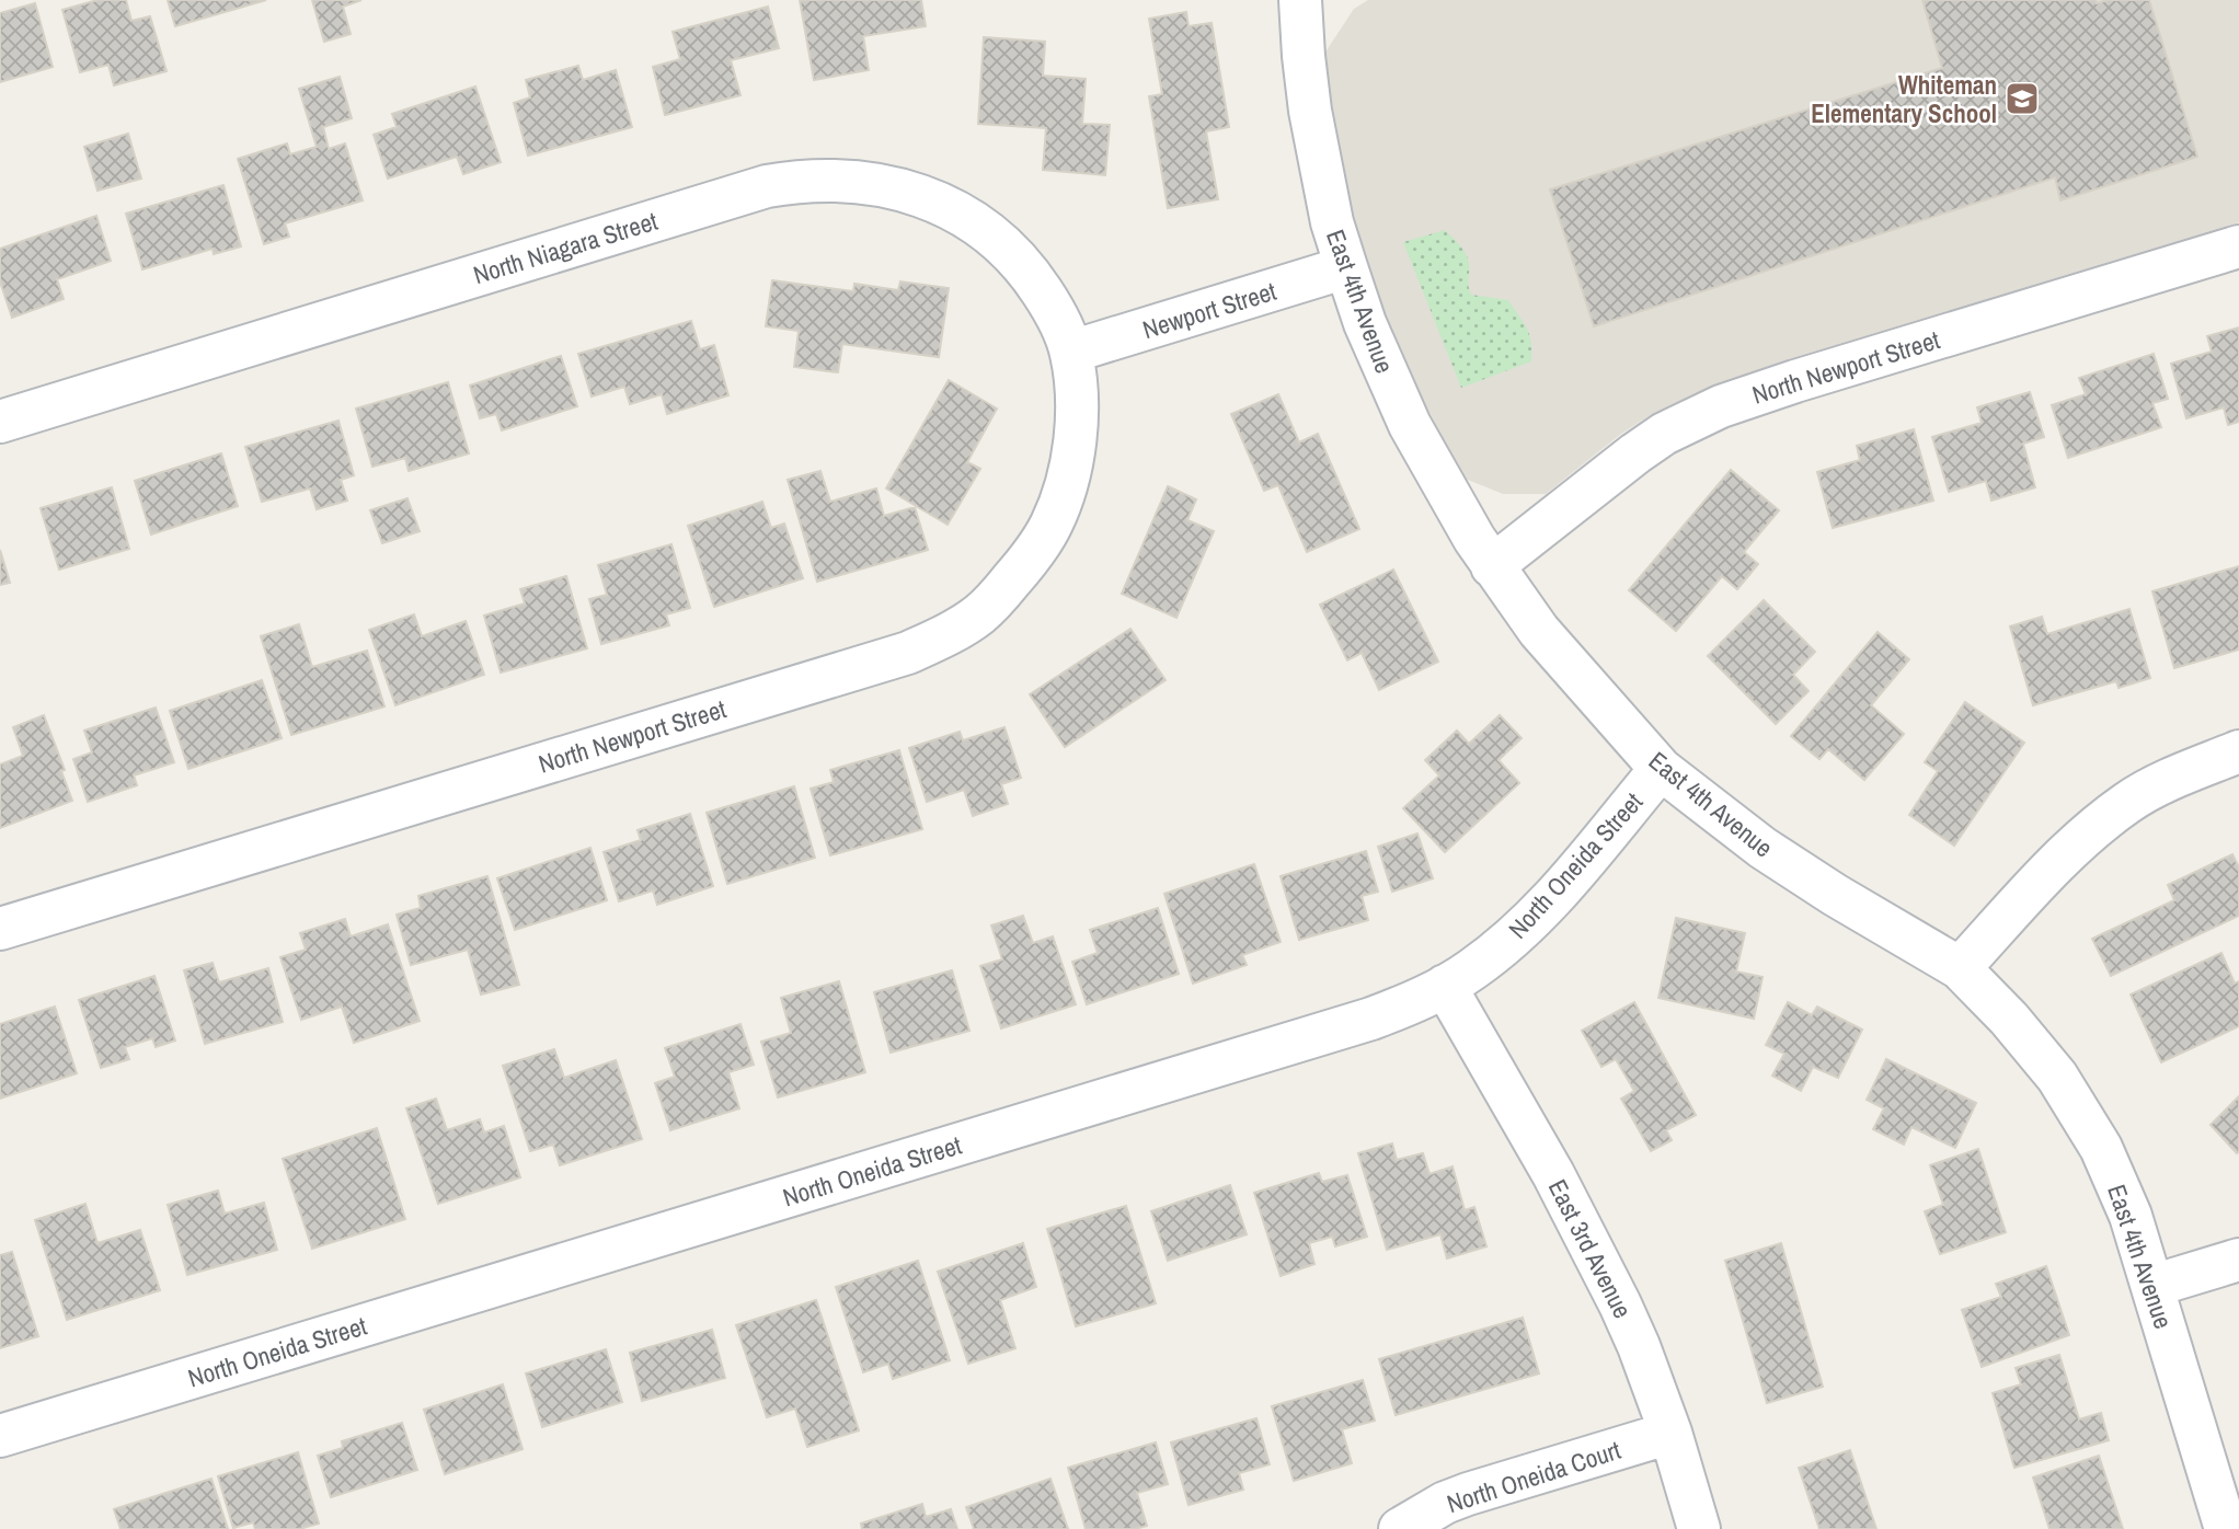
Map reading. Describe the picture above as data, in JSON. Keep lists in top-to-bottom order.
{
  "streets": {
    "street": [
      "North Niagara Street",
      "East 4th Avenue",
      "Newport Street",
      "North Newport Street",
      "North Oneida Street",
      "East 3rd Avenue",
      "North Oneida Court"
    ]
  },
  "crossings": [
    ["North Niagara Street", "Newport Street"],
    ["North Niagara Street", "North Newport Street"],
    ["East 4th Avenue", "Newport Street"],
    ["East 4th Avenue", "North Newport Street"],
    ["East 4th Avenue", "North Oneida Street"],
    ["Newport Street", "North Newport Street"],
    ["North Oneida Street", "East 3rd Avenue"],
    ["East 3rd Avenue", "North Oneida Court"]
  ],
  "places": {
    "school or university": ["Whiteman Elementary School"]
  }
}
